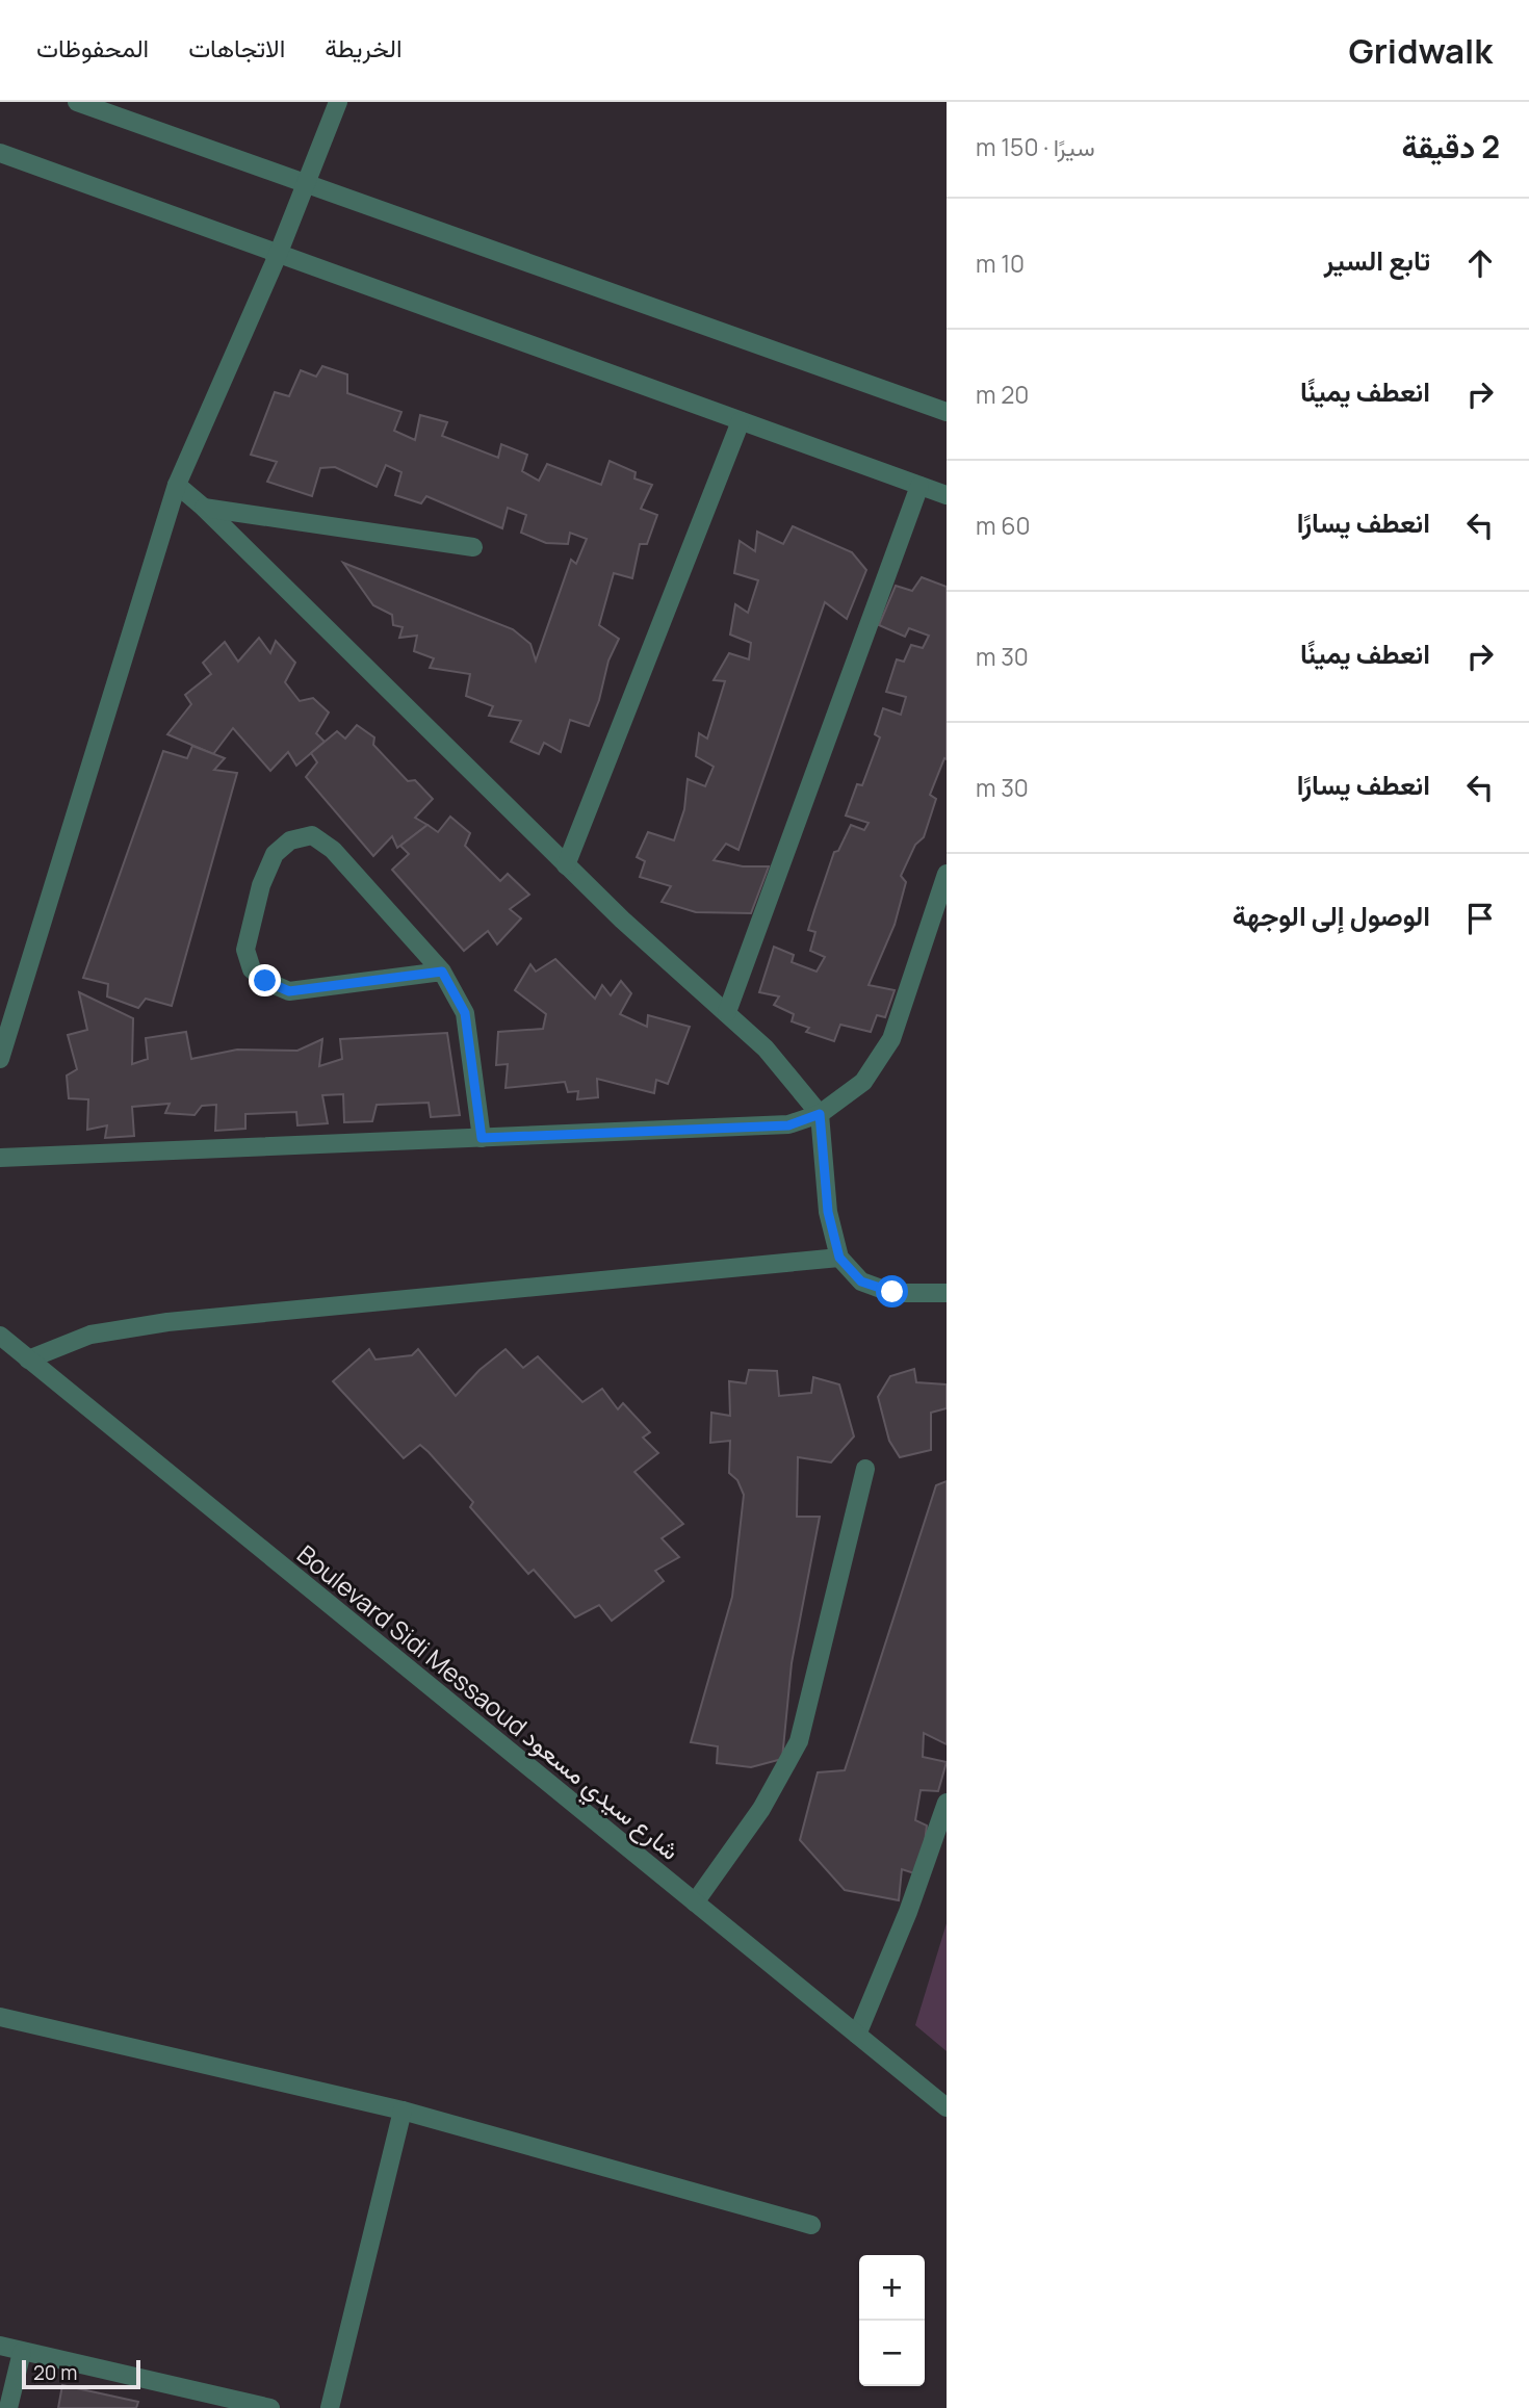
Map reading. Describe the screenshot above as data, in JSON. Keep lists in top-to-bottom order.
{
  "streets": {
    "street": ["Boulevard Sidi Messaoud شارع سيدي مسعود"]
  },
  "scale_bar": "20 m",
  "page": {
    "header": "Gridwalk",
    "nav": ["الخريطة", "الاتجاهات", "المحفوظات"],
    "heading": ["2 دقيقة", "سيرًا · 150 m"],
    "list": [
      ["تابع السير", "10 m"],
      ["انعطف يمينًا", "20 m"],
      ["انعطف يسارًا", "60 m"],
      ["انعطف يمينًا", "30 m"],
      ["انعطف يسارًا", "30 m"],
      "الوصول إلى الوجهة"
    ],
    "map_buttons": ["+", "−"],
    "scale": "20 m"
  }
}
